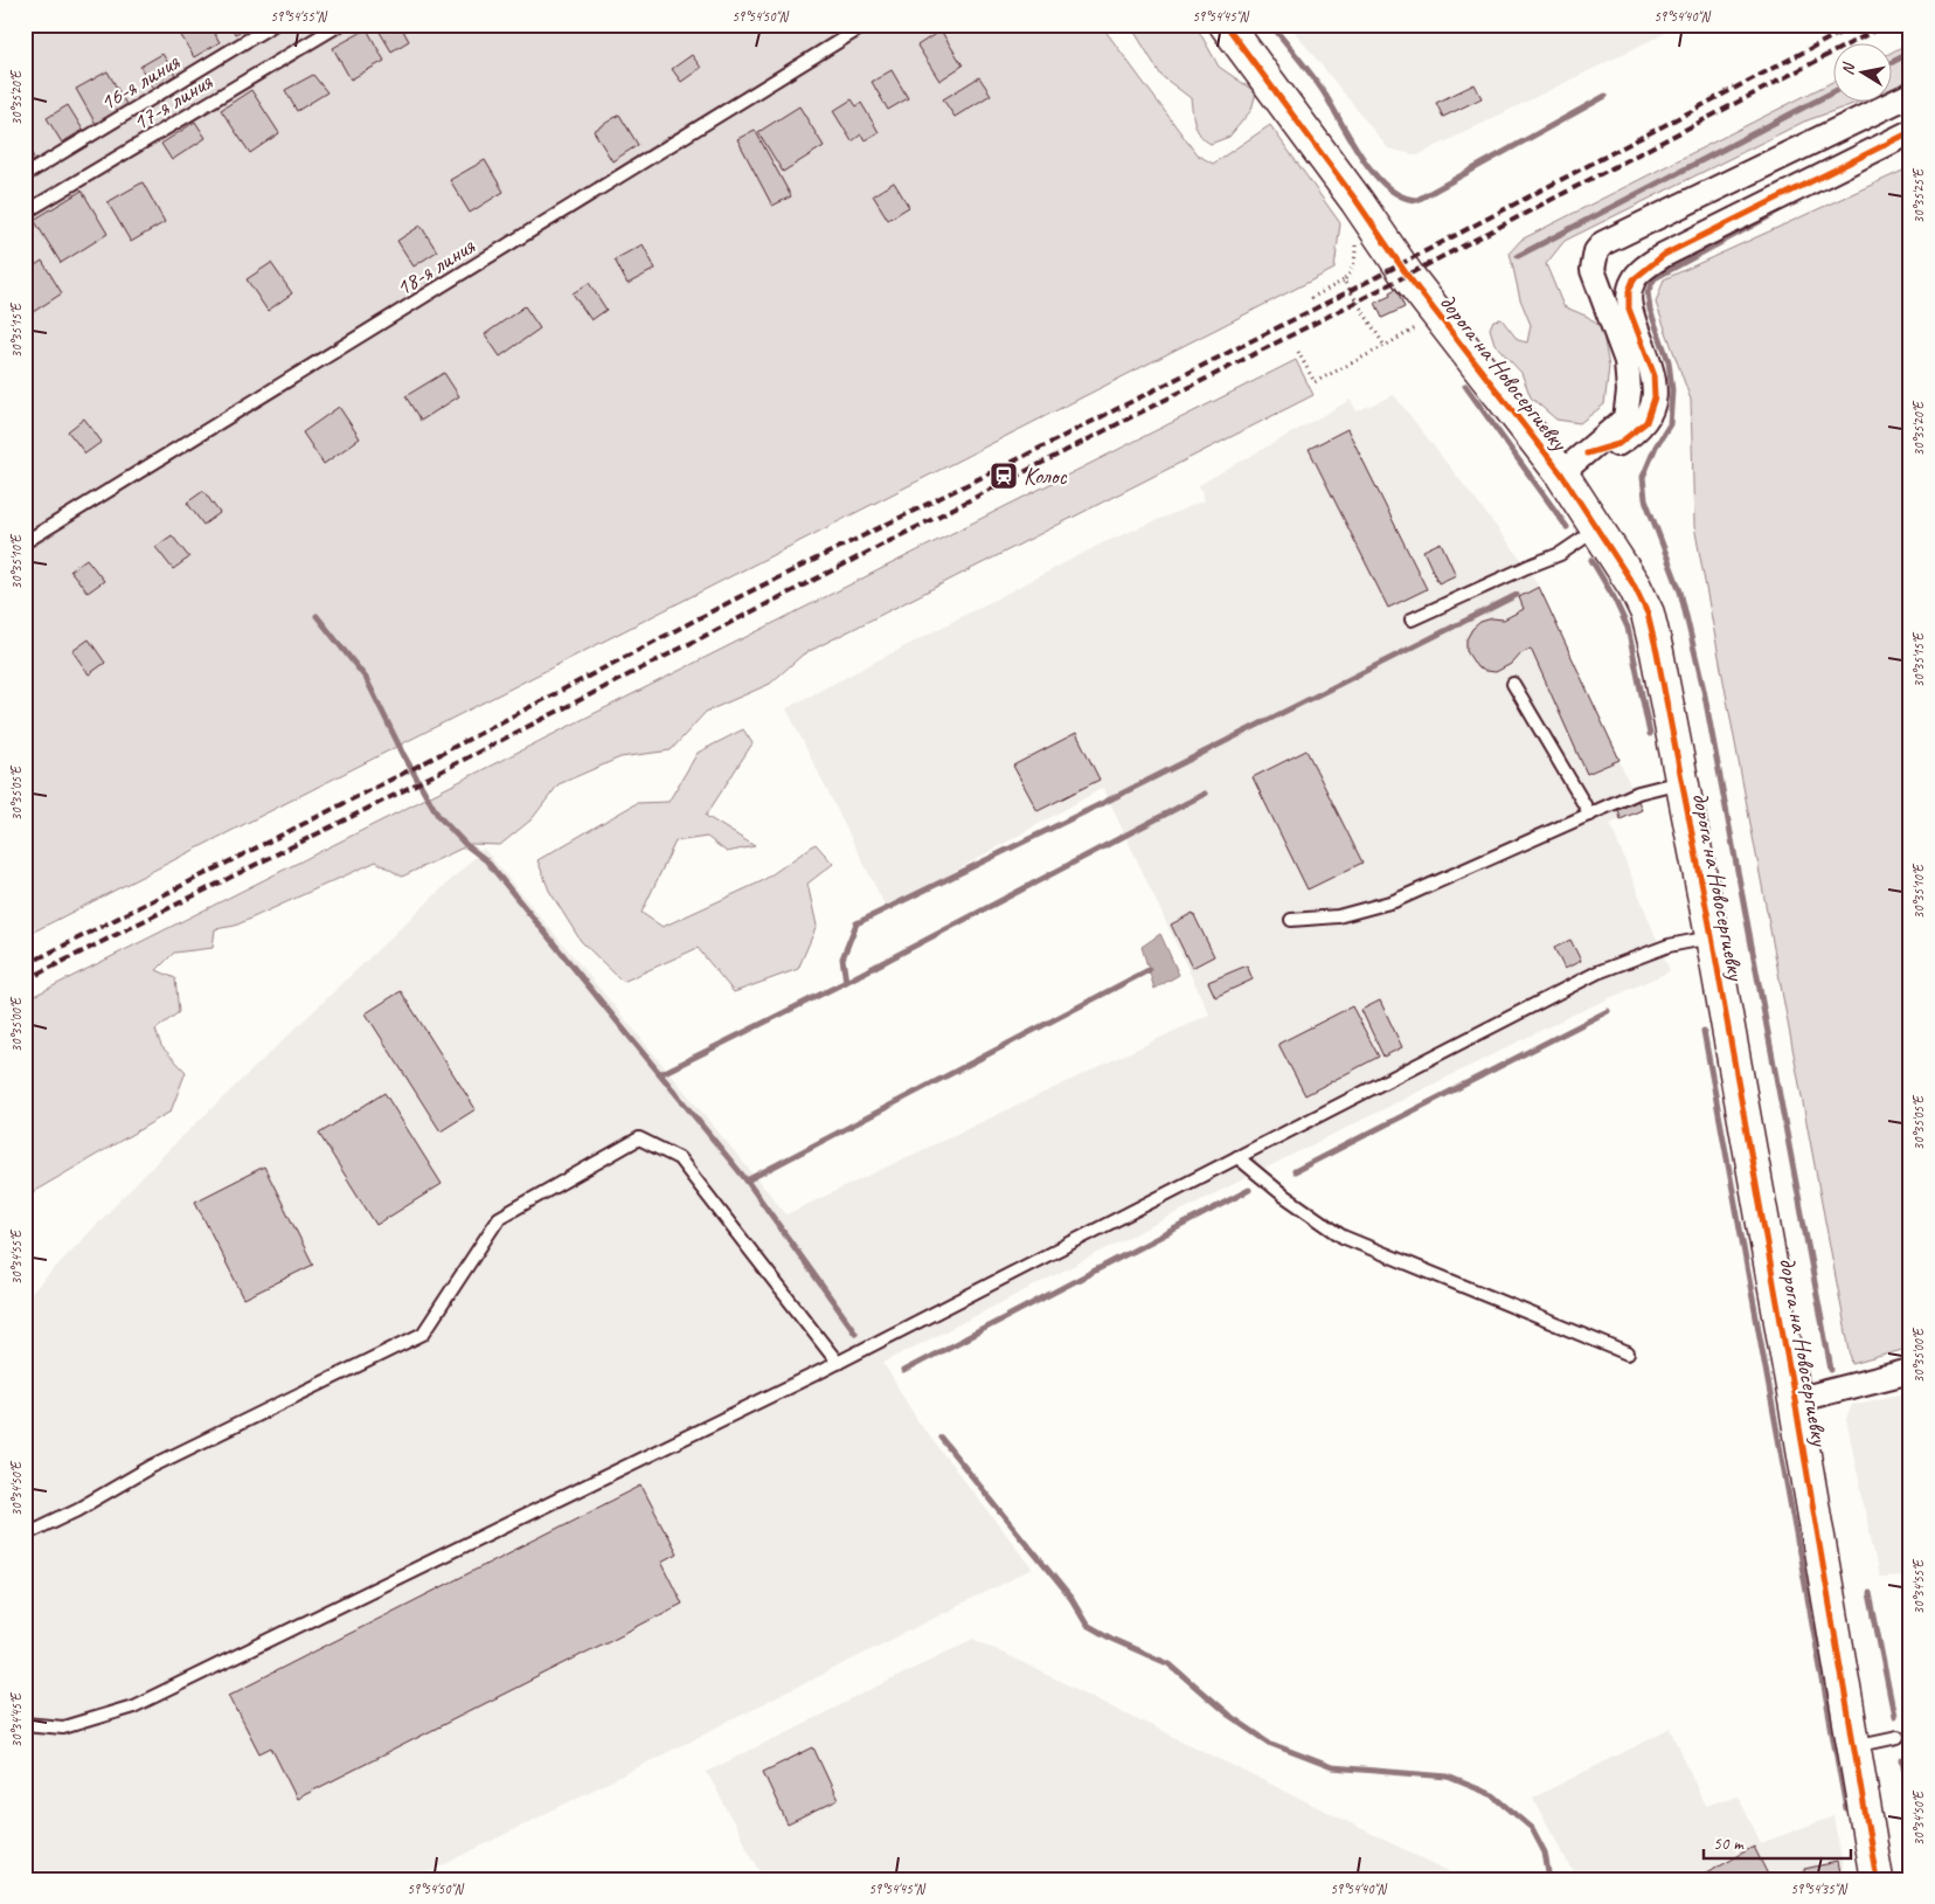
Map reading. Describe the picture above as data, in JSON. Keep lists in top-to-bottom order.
{
  "streets": {
    "street": ["дорога на Новосергиевку"],
    "lane": ["16-я линия", "17-я линия", "18-я линия"]
  },
  "places": {
    "station": ["Колос"]
  },
  "scale_bar": "50 m",
  "north": "left",
  "coordinates": [
    "59°54'55\"N",
    "59°54'50\"N",
    "59°54'45\"N",
    "59°54'40\"N",
    "30°35'20\"E",
    "30°35'25\"E",
    "30°35'15\"E",
    "30°35'10\"E",
    "30°35'05\"E",
    "30°35'00\"E",
    "30°34'55\"E",
    "30°34'50\"E",
    "30°34'45\"E",
    "59°54'35\"N"
  ]
}
